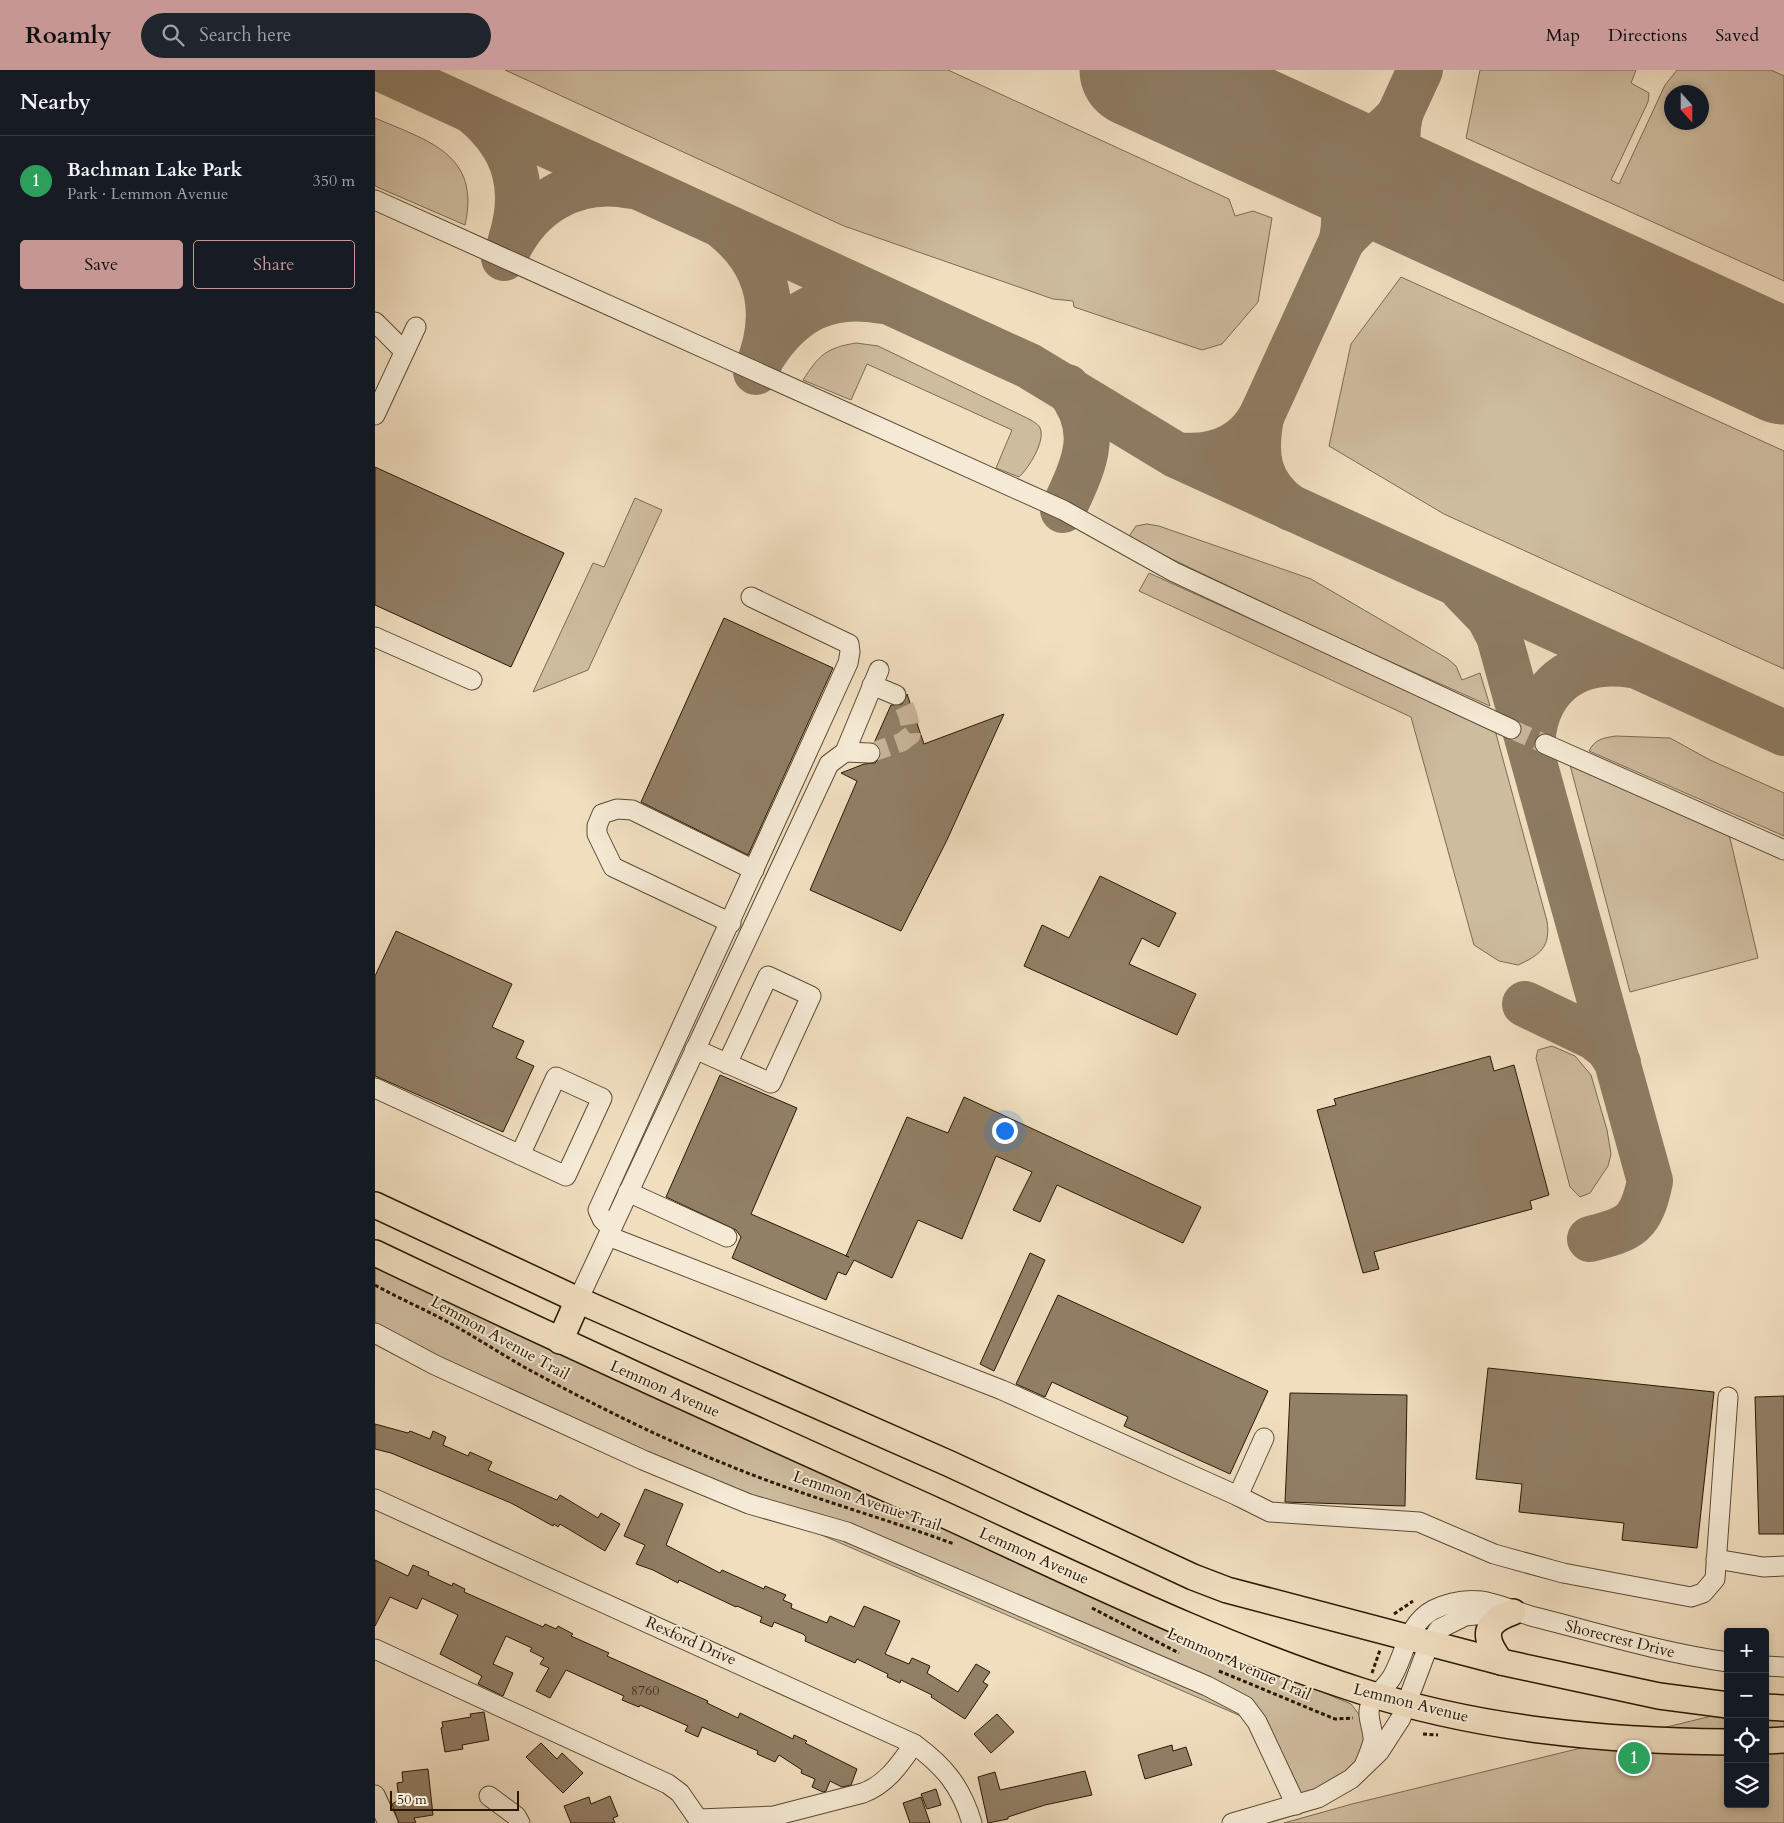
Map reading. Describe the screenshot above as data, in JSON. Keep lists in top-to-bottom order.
{
  "streets": {
    "main road": ["Lemmon Avenue"],
    "street": ["Shorecrest Drive", "Rexford Drive"],
    "path": ["Lemmon Avenue Trail"]
  },
  "crossings": [
    ["Lemmon Avenue Trail", "Lemmon Avenue"],
    ["Lemmon Avenue Trail", "Shorecrest Drive"],
    ["Lemmon Avenue", "Shorecrest Drive"]
  ],
  "house_numbers": ["8760"],
  "scale_bar": "50 m",
  "north": "bottom",
  "page": {
    "header": "Roamly",
    "search": "Search here",
    "nav": ["Map", "Directions", "Saved"],
    "heading": "Nearby",
    "list": [
      {
        "mark": "1",
        "name": "Bachman Lake Park",
        "note": "Park · Lemmon Avenue",
        "value": "350 m"
      }
    ],
    "buttons": ["Save", "Share"],
    "map_buttons": ["+", "−"],
    "pins": "1",
    "scale": "50 m"
  }
}
